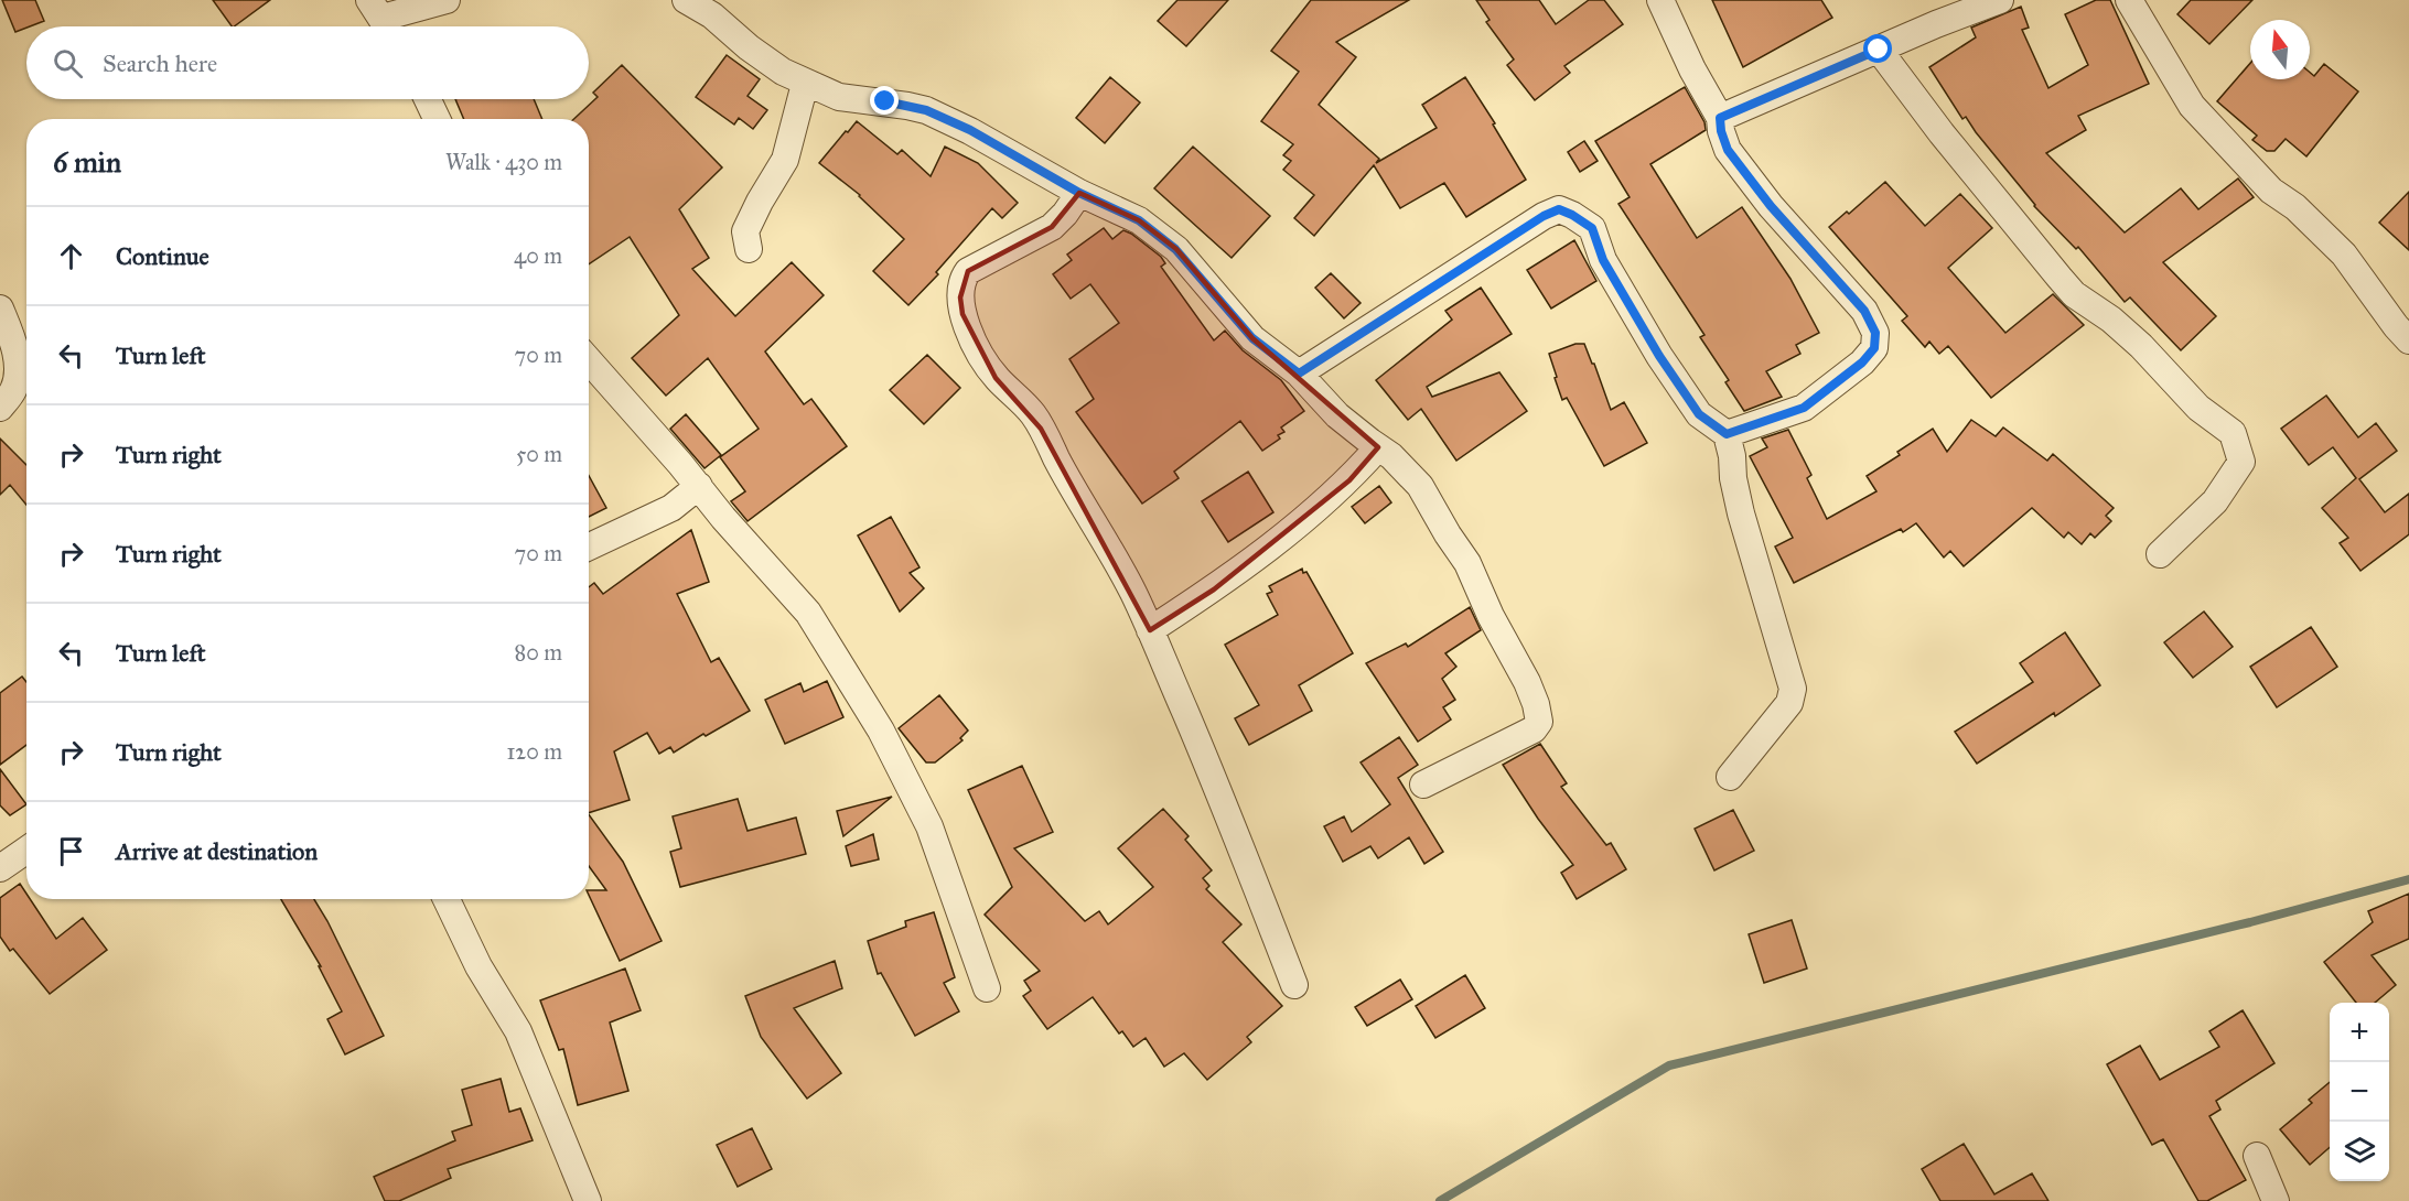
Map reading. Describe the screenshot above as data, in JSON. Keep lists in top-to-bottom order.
{
  "north": "top",
  "page": {
    "search": "Search here",
    "heading": ["6 min", "Walk · 430 m"],
    "list": [
      ["Continue", "40 m"],
      ["Turn left", "70 m"],
      ["Turn right", "50 m"],
      ["Turn right", "70 m"],
      ["Turn left", "80 m"],
      ["Turn right", "120 m"],
      "Arrive at destination"
    ],
    "map_buttons": ["+", "−"]
  }
}
